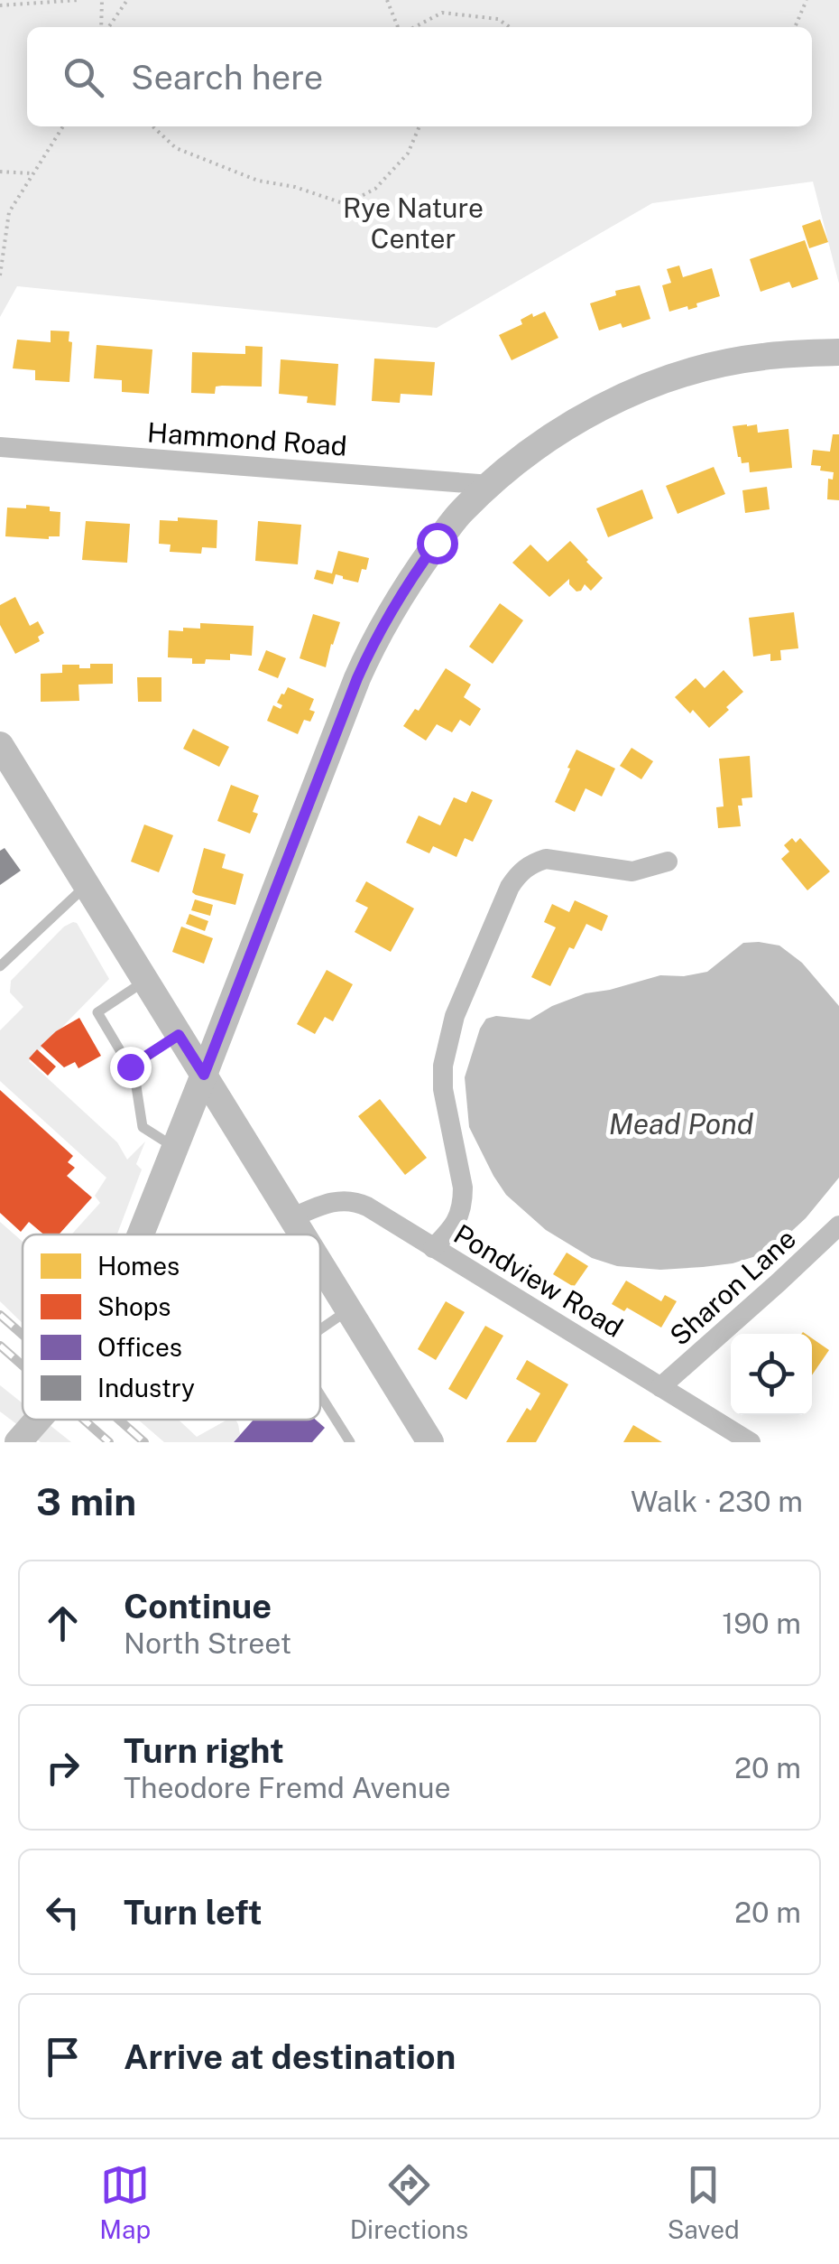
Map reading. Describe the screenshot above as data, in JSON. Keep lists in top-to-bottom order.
{
  "streets": {
    "street": ["Hammond Road", "Pondview Road", "Sharon Lane"]
  },
  "crossings": [
    ["Pondview Road", "Sharon Lane"]
  ],
  "water": ["Mead Pond"],
  "parks": ["Rye Nature Center"],
  "legend": [
    "Homes",
    "Shops",
    "Offices",
    "Industry"
  ],
  "page": {
    "search": "Search here",
    "heading": ["3 min", "Walk · 230 m"],
    "list": [
      ["Continue", "North Street", "190 m"],
      ["Turn right", "Theodore Fremd Avenue", "20 m"],
      ["Turn left", "20 m"],
      "Arrive at destination"
    ],
    "nav": ["Map", "Directions", "Saved"]
  }
}
